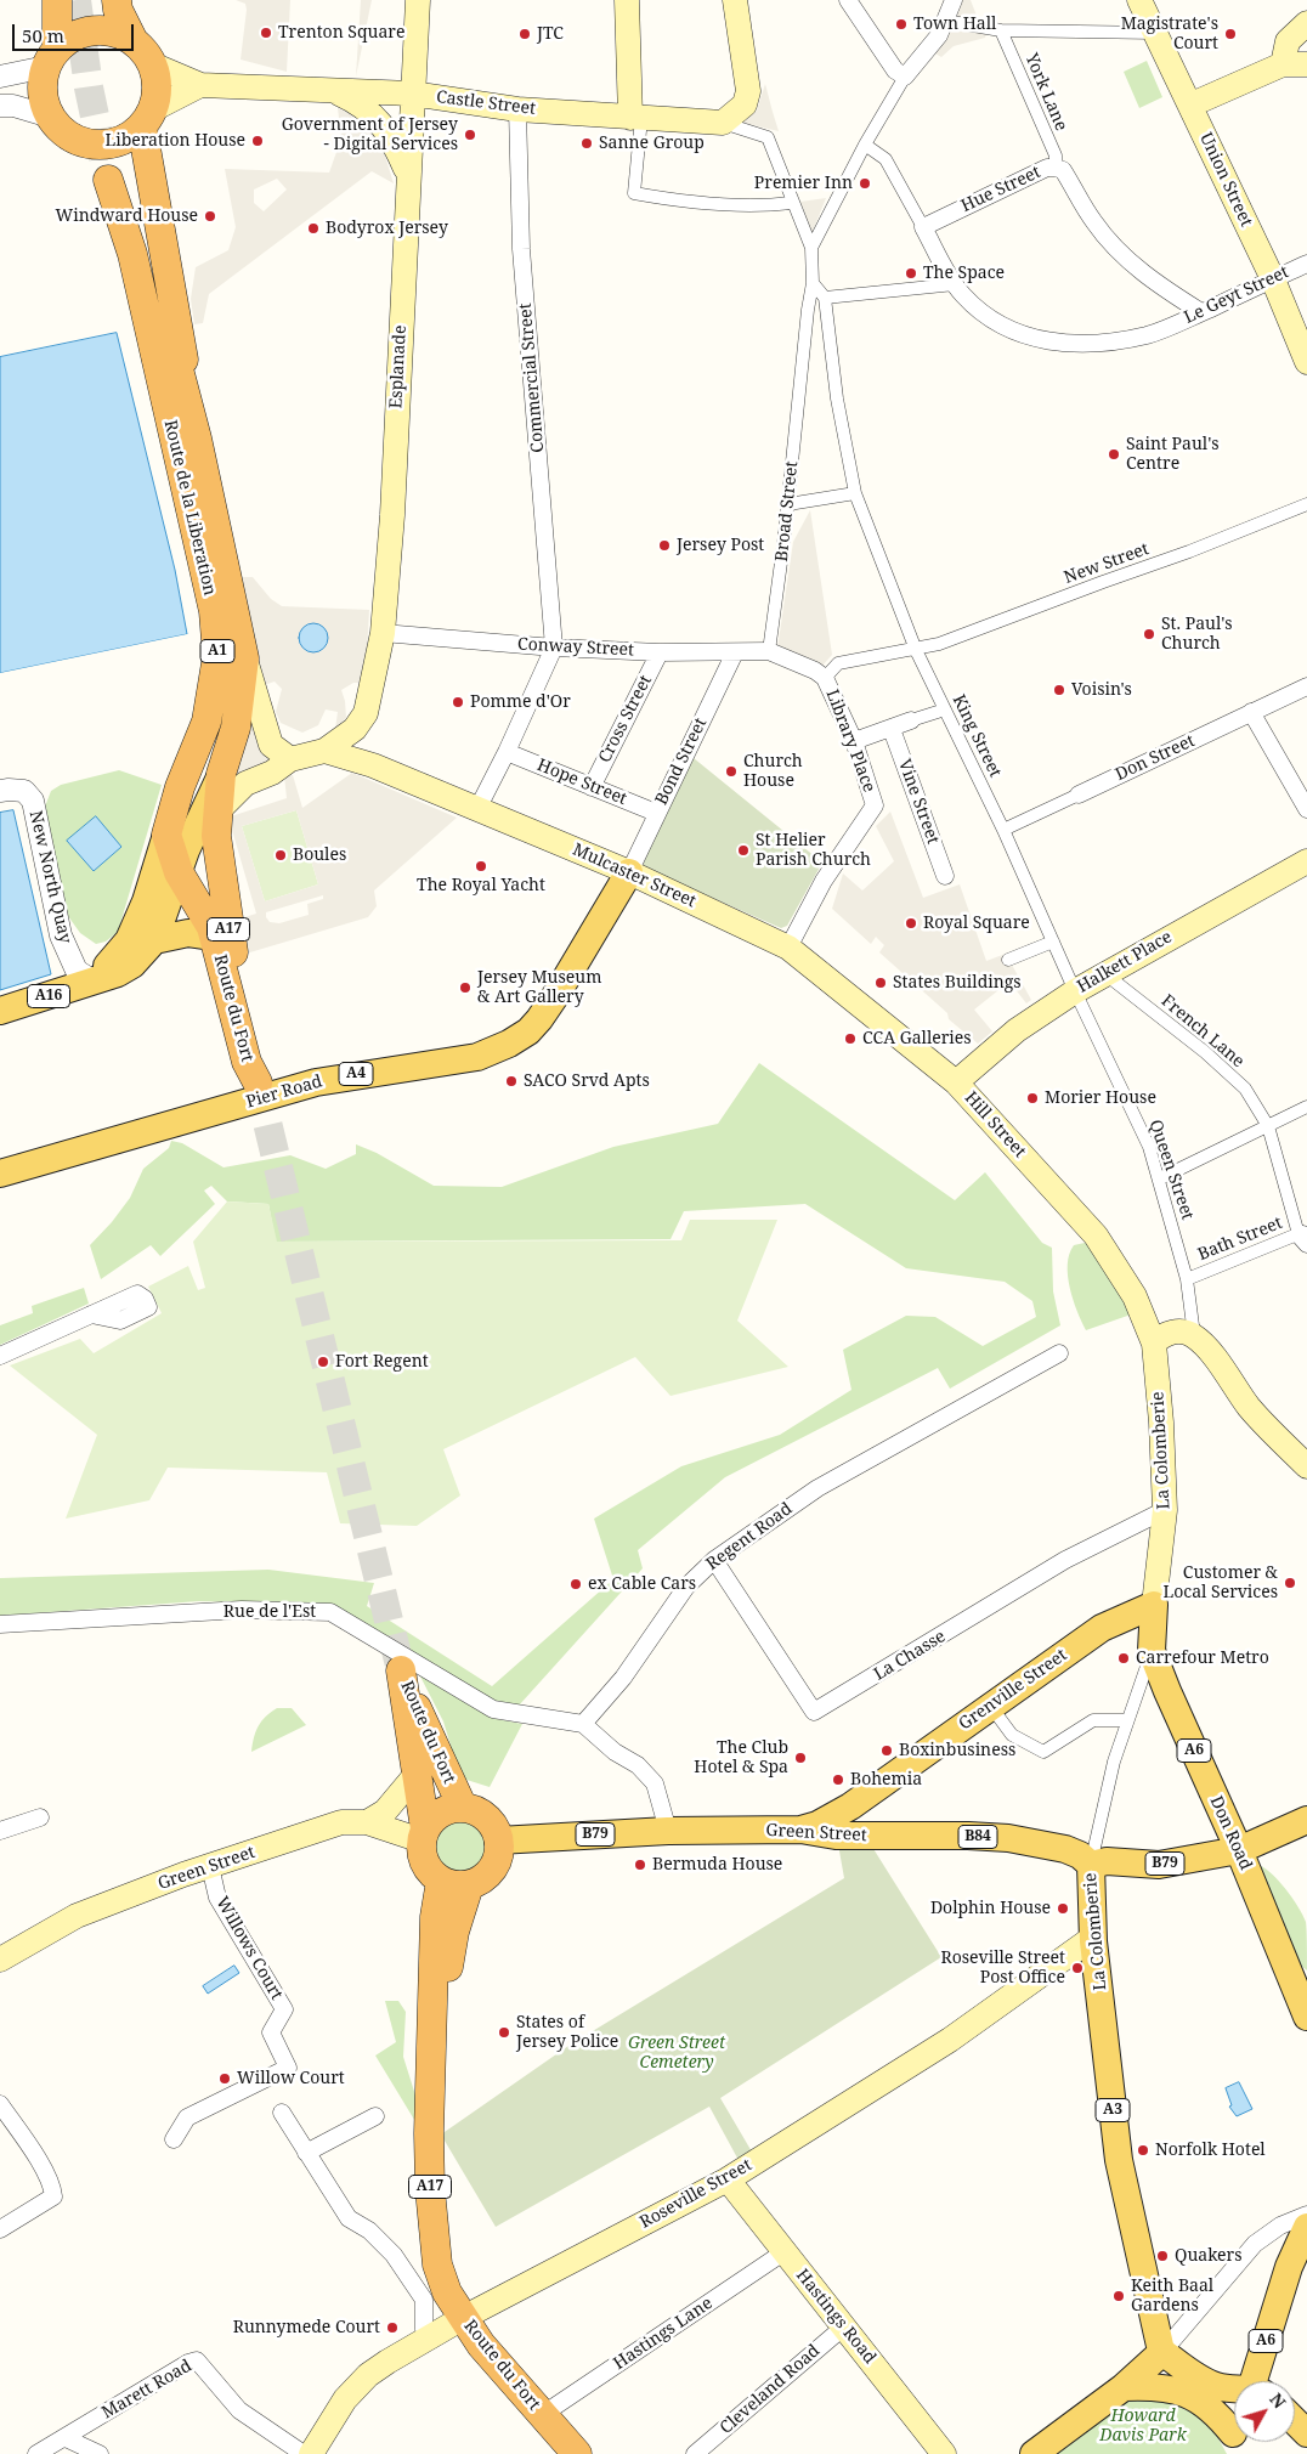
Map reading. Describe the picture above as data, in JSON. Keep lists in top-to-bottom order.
{
  "streets": {
    "highway": [
      "Route de la Liberation",
      "A1",
      "A17",
      "Route du Fort"
    ],
    "main road": [
      "Castle Street",
      "Union Street",
      "Esplanade",
      "Mulcaster Street",
      "Halkett Place",
      "A16",
      "A4",
      "Pier Road",
      "Hill Street",
      "La Colomberie",
      "Grenville Street",
      "A6",
      "Green Street",
      "Don Road",
      "B79",
      "B84",
      "A3",
      "Roseville Street",
      "Hastings Road"
    ],
    "street": [
      "York Lane",
      "Hue Street",
      "Le Geyt Street",
      "Commercial Street",
      "Broad Street",
      "New Street",
      "Conway Street",
      "Cross Street",
      "King Street",
      "Library Place",
      "Don Street",
      "Bond Street",
      "Hope Street",
      "Vine Street",
      "New North Quay",
      "French Lane",
      "Queen Street",
      "Bath Street",
      "Regent Road",
      "Rue de l'Est",
      "La Chasse",
      "Willows Court",
      "Hastings Lane",
      "Marett Road",
      "Cleveland Road"
    ]
  },
  "crossings": [
    ["York Lane", "Hue Street"],
    ["Castle Street", "Esplanade"],
    ["Castle Street", "Commercial Street"],
    ["Castle Street", "A1"],
    ["Union Street", "Le Geyt Street"],
    ["Hue Street", "Le Geyt Street"],
    ["Esplanade", "Conway Street"],
    ["Esplanade", "Mulcaster Street"],
    ["Commercial Street", "Conway Street"],
    ["Route de la Liberation", "A1"],
    ["Route de la Liberation", "A17"],
    ["Route de la Liberation", "Route du Fort"],
    ["Broad Street", "Conway Street"],
    ["New Street", "King Street"],
    ["New Street", "Library Place"],
    ["Conway Street", "Cross Street"],
    ["Conway Street", "Bond Street"],
    ["A1", "New North Quay"],
    ["A1", "A17"],
    ["A1", "A16"],
    ["A1", "Route du Fort"],
    ["Cross Street", "Hope Street"],
    ["King Street", "Don Street"],
    ["King Street", "Halkett Place"],
    ["King Street", "Queen Street"],
    ["Library Place", "Mulcaster Street"],
    ["Library Place", "Hill Street"],
    ["Bond Street", "Hope Street"],
    ["Bond Street", "Mulcaster Street"],
    ["Bond Street", "Pier Road"],
    ["Mulcaster Street", "Pier Road"],
    ["Mulcaster Street", "Hill Street"],
    ["New North Quay", "A16"],
    ["A17", "Route du Fort"],
    ["Halkett Place", "French Lane"],
    ["Halkett Place", "Hill Street"],
    ["Halkett Place", "Queen Street"],
    ["Route du Fort", "Green Street"],
    ["Route du Fort", "Roseville Street"],
    ["Route du Fort", "Hastings Lane"],
    ["French Lane", "Bath Street"],
    ["Hill Street", "La Colomberie"],
    ["Queen Street", "Bath Street"],
    ["La Colomberie", "La Chasse"],
    ["La Colomberie", "Grenville Street"],
    ["La Colomberie", "Green Street"],
    ["La Colomberie", "Don Road"],
    ["La Colomberie", "B79"],
    ["La Colomberie", "Roseville Street"],
    ["Regent Road", "Rue de l'Est"],
    ["Regent Road", "La Chasse"],
    ["Grenville Street", "Green Street"],
    ["Green Street", "B79"],
    ["Green Street", "Willows Court"],
    ["Don Road", "B79"],
    ["Roseville Street", "Hastings Road"],
    ["Hastings Road", "Hastings Lane"],
    ["Hastings Road", "Cleveland Road"]
  ],
  "parks": ["Green Street Cemetery", "Howard Davis Park"],
  "places": [
    "Town Hall",
    "Trenton Square",
    "JTC",
    "Magistrate's Court",
    "Government of Jersey - Digital Services",
    "Liberation House",
    "Sanne Group",
    "Premier Inn",
    "Windward House",
    "Bodyrox Jersey",
    "The Space",
    "Saint Paul's Centre",
    "Jersey Post",
    "St. Paul's Church",
    "Voisin's",
    "Pomme d'Or",
    "Church House",
    "St Helier Parish Church",
    "Boules",
    "The Royal Yacht",
    "Royal Square",
    "States Buildings",
    "Jersey Museum & Art Gallery",
    "CCA Galleries",
    "SACO Srvd Apts",
    "Morier House",
    "Fort Regent",
    "Customer & Local Services",
    "ex Cable Cars",
    "Carrefour Metro",
    "Boxinbusiness",
    "The Club Hotel & Spa",
    "Bohemia",
    "Bermuda House",
    "Dolphin House",
    "Roseville Street Post Office",
    "States of Jersey Police",
    "Willow Court",
    "Norfolk Hotel",
    "Quakers",
    "Keith Baal Gardens",
    "Runnymede Court"
  ],
  "scale_bar": "50 m",
  "north": "top right"
}
